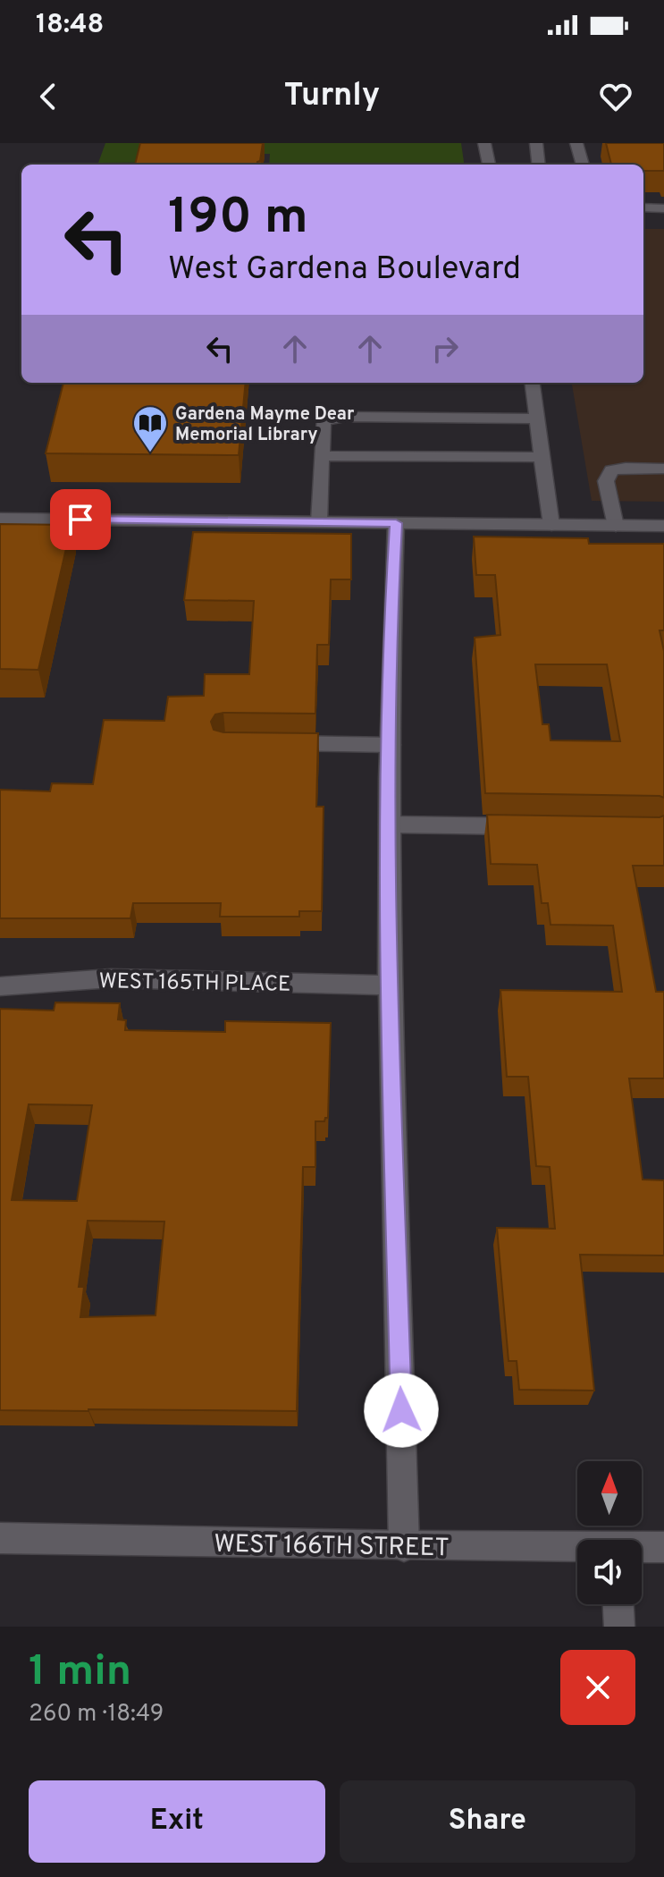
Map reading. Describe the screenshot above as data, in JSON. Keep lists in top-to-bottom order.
{
  "streets": {
    "street": ["WEST 165TH PLACE", "WEST 166TH STREET"]
  },
  "places": {
    "library": ["Gardena Mayme Dear Memorial Library"]
  },
  "north": "top",
  "page": {
    "status": "18:48",
    "header": "Turnly",
    "turn": ["190 m", "West Gardena Boulevard"],
    "heading": ["1 min", "260 m · 18:49"],
    "buttons": ["Exit", "Share"]
  }
}
